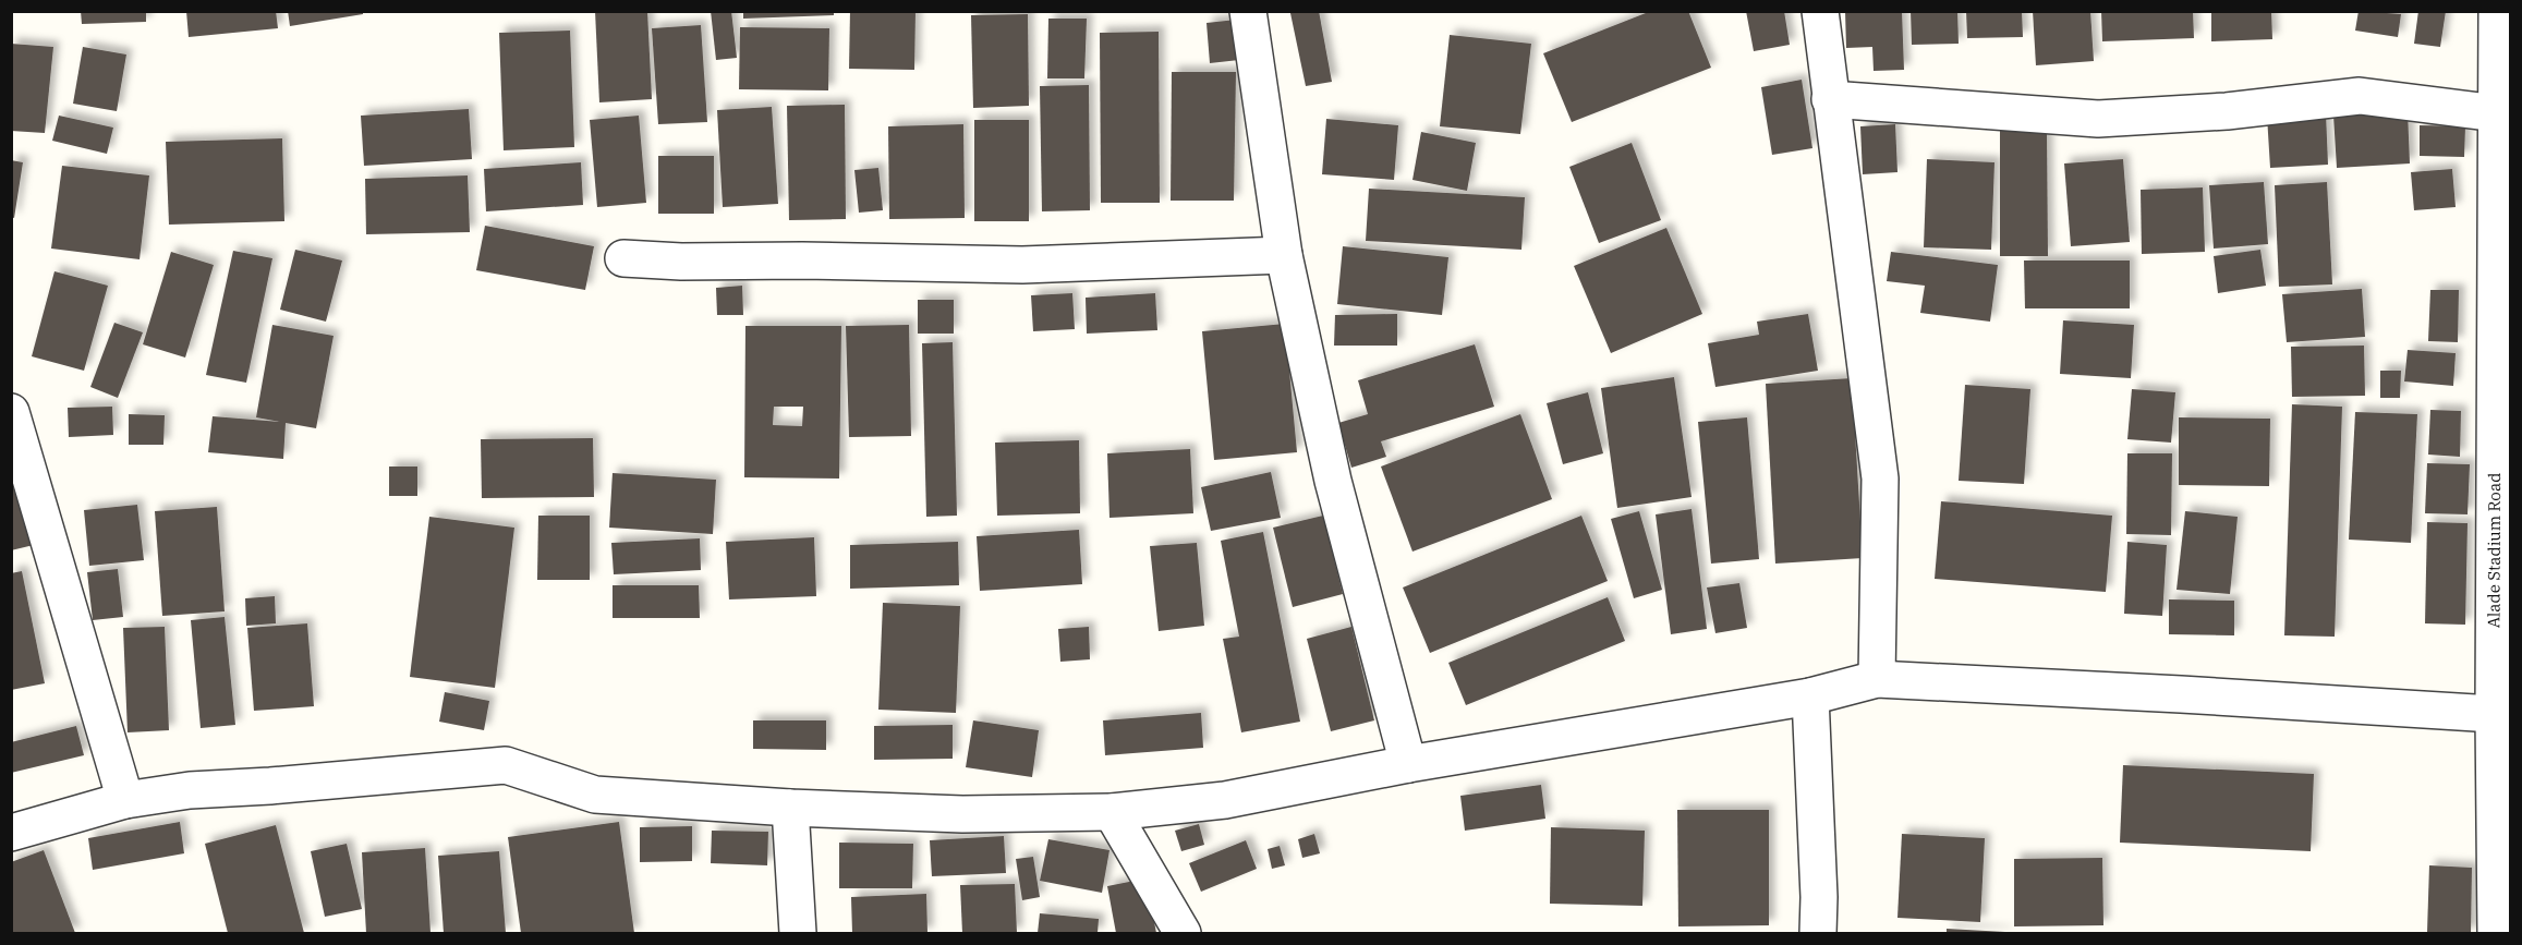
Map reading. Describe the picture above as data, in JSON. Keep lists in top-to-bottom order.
{
  "streets": {
    "street": ["Alade Stadium Road"]
  }
}
